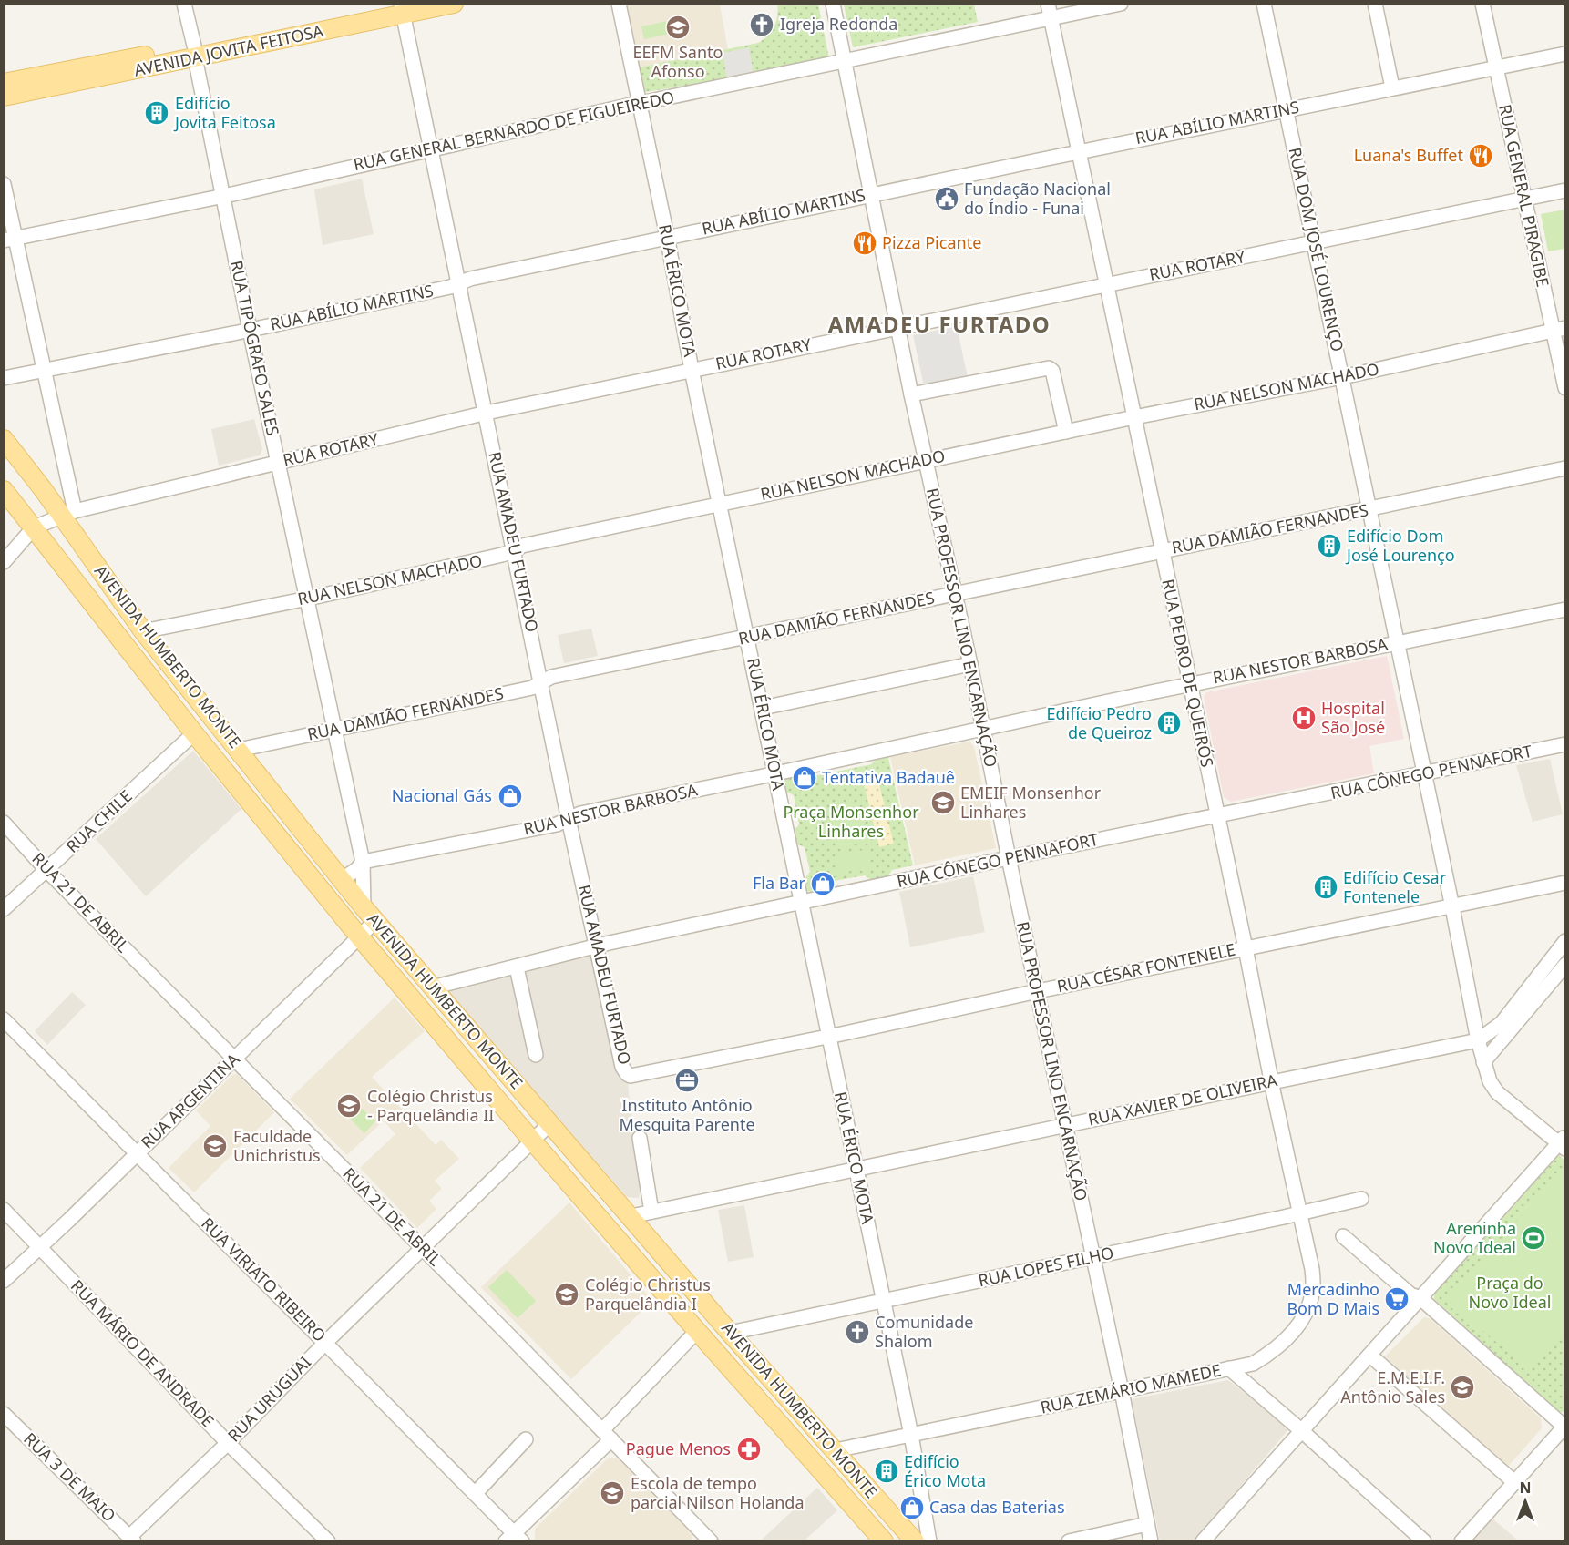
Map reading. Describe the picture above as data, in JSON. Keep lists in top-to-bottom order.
{
  "streets": {
    "main road": ["AVENIDA JOVITA FEITOSA", "AVENIDA HUMBERTO MONTE"],
    "street": [
      "RUA ABÍLIO MARTINS",
      "RUA GENERAL BERNARDO DE FIGUEIREDO",
      "RUA GENERAL PIRAGIBE",
      "RUA DOM JOSÉ LOURENÇO",
      "RUA ROTARY",
      "RUA ÉRICO MOTA",
      "RUA TIPÓGRAFO SALES",
      "RUA NELSON MACHADO",
      "RUA DAMIÃO FERNANDES",
      "RUA AMADEU FURTADO",
      "RUA PROFESSOR LINO ENCARNAÇÃO",
      "RUA NESTOR BARBOSA",
      "RUA PEDRO DE QUEIRÓS",
      "RUA CÔNEGO PENNAFORT",
      "RUA CHILE",
      "RUA 21 DE ABRIL",
      "RUA CÉSAR FONTENELE",
      "RUA XAVIER DE OLIVEIRA",
      "RUA ARGENTINA",
      "RUA LOPES FILHO",
      "RUA VIRIATO RIBEIRO",
      "RUA MÁRIO DE ANDRADE",
      "RUA ZEMÁRIO MAMEDE",
      "RUA URUGUAI",
      "RUA 3 DE MAIO"
    ]
  },
  "crossings": [
    ["AVENIDA JOVITA FEITOSA", "RUA TIPÓGRAFO SALES"],
    ["AVENIDA JOVITA FEITOSA", "RUA AMADEU FURTADO"],
    ["RUA ABÍLIO MARTINS", "RUA GENERAL PIRAGIBE"],
    ["RUA ABÍLIO MARTINS", "RUA DOM JOSÉ LOURENÇO"],
    ["RUA ABÍLIO MARTINS", "RUA ÉRICO MOTA"],
    ["RUA ABÍLIO MARTINS", "RUA TIPÓGRAFO SALES"],
    ["RUA ABÍLIO MARTINS", "RUA AMADEU FURTADO"],
    ["RUA ABÍLIO MARTINS", "RUA PROFESSOR LINO ENCARNAÇÃO"],
    ["RUA ABÍLIO MARTINS", "RUA PEDRO DE QUEIRÓS"],
    ["RUA GENERAL BERNARDO DE FIGUEIREDO", "RUA ÉRICO MOTA"],
    ["RUA GENERAL BERNARDO DE FIGUEIREDO", "RUA TIPÓGRAFO SALES"],
    ["RUA GENERAL BERNARDO DE FIGUEIREDO", "RUA AMADEU FURTADO"],
    ["RUA GENERAL BERNARDO DE FIGUEIREDO", "RUA PROFESSOR LINO ENCARNAÇÃO"],
    ["RUA GENERAL BERNARDO DE FIGUEIREDO", "RUA PEDRO DE QUEIRÓS"],
    ["RUA GENERAL PIRAGIBE", "RUA ROTARY"],
    ["RUA GENERAL PIRAGIBE", "RUA NELSON MACHADO"],
    ["RUA DOM JOSÉ LOURENÇO", "RUA ROTARY"],
    ["RUA DOM JOSÉ LOURENÇO", "RUA NELSON MACHADO"],
    ["RUA DOM JOSÉ LOURENÇO", "RUA DAMIÃO FERNANDES"],
    ["RUA DOM JOSÉ LOURENÇO", "RUA NESTOR BARBOSA"],
    ["RUA DOM JOSÉ LOURENÇO", "RUA CÔNEGO PENNAFORT"],
    ["RUA DOM JOSÉ LOURENÇO", "RUA CÉSAR FONTENELE"],
    ["RUA DOM JOSÉ LOURENÇO", "RUA XAVIER DE OLIVEIRA"],
    ["RUA ROTARY", "RUA ÉRICO MOTA"],
    ["RUA ROTARY", "RUA TIPÓGRAFO SALES"],
    ["RUA ROTARY", "RUA AMADEU FURTADO"],
    ["RUA ROTARY", "RUA PROFESSOR LINO ENCARNAÇÃO"],
    ["RUA ROTARY", "AVENIDA HUMBERTO MONTE"],
    ["RUA ROTARY", "RUA PEDRO DE QUEIRÓS"],
    ["RUA ÉRICO MOTA", "RUA NELSON MACHADO"],
    ["RUA ÉRICO MOTA", "RUA DAMIÃO FERNANDES"],
    ["RUA ÉRICO MOTA", "RUA NESTOR BARBOSA"],
    ["RUA ÉRICO MOTA", "RUA CÔNEGO PENNAFORT"],
    ["RUA ÉRICO MOTA", "RUA CÉSAR FONTENELE"],
    ["RUA ÉRICO MOTA", "RUA XAVIER DE OLIVEIRA"],
    ["RUA ÉRICO MOTA", "RUA LOPES FILHO"],
    ["RUA ÉRICO MOTA", "RUA ZEMÁRIO MAMEDE"],
    ["RUA TIPÓGRAFO SALES", "RUA NELSON MACHADO"],
    ["RUA TIPÓGRAFO SALES", "RUA DAMIÃO FERNANDES"],
    ["RUA TIPÓGRAFO SALES", "RUA NESTOR BARBOSA"],
    ["RUA NELSON MACHADO", "RUA AMADEU FURTADO"],
    ["RUA NELSON MACHADO", "RUA PROFESSOR LINO ENCARNAÇÃO"],
    ["RUA NELSON MACHADO", "AVENIDA HUMBERTO MONTE"],
    ["RUA NELSON MACHADO", "RUA PEDRO DE QUEIRÓS"],
    ["RUA DAMIÃO FERNANDES", "RUA AMADEU FURTADO"],
    ["RUA DAMIÃO FERNANDES", "RUA PROFESSOR LINO ENCARNAÇÃO"],
    ["RUA DAMIÃO FERNANDES", "AVENIDA HUMBERTO MONTE"],
    ["RUA DAMIÃO FERNANDES", "RUA PEDRO DE QUEIRÓS"],
    ["RUA AMADEU FURTADO", "RUA NESTOR BARBOSA"],
    ["RUA AMADEU FURTADO", "RUA CÔNEGO PENNAFORT"],
    ["RUA AMADEU FURTADO", "RUA CÉSAR FONTENELE"],
    ["RUA PROFESSOR LINO ENCARNAÇÃO", "RUA NESTOR BARBOSA"],
    ["RUA PROFESSOR LINO ENCARNAÇÃO", "RUA CÔNEGO PENNAFORT"],
    ["RUA PROFESSOR LINO ENCARNAÇÃO", "RUA CÉSAR FONTENELE"],
    ["RUA PROFESSOR LINO ENCARNAÇÃO", "RUA XAVIER DE OLIVEIRA"],
    ["RUA PROFESSOR LINO ENCARNAÇÃO", "RUA LOPES FILHO"],
    ["RUA PROFESSOR LINO ENCARNAÇÃO", "RUA ZEMÁRIO MAMEDE"],
    ["AVENIDA HUMBERTO MONTE", "RUA NESTOR BARBOSA"],
    ["AVENIDA HUMBERTO MONTE", "RUA CÔNEGO PENNAFORT"],
    ["AVENIDA HUMBERTO MONTE", "RUA CHILE"],
    ["AVENIDA HUMBERTO MONTE", "RUA XAVIER DE OLIVEIRA"],
    ["AVENIDA HUMBERTO MONTE", "RUA ARGENTINA"],
    ["AVENIDA HUMBERTO MONTE", "RUA LOPES FILHO"],
    ["AVENIDA HUMBERTO MONTE", "RUA ZEMÁRIO MAMEDE"],
    ["AVENIDA HUMBERTO MONTE", "RUA URUGUAI"],
    ["RUA NESTOR BARBOSA", "RUA PEDRO DE QUEIRÓS"],
    ["RUA PEDRO DE QUEIRÓS", "RUA CÔNEGO PENNAFORT"],
    ["RUA PEDRO DE QUEIRÓS", "RUA CÉSAR FONTENELE"],
    ["RUA PEDRO DE QUEIRÓS", "RUA XAVIER DE OLIVEIRA"],
    ["RUA PEDRO DE QUEIRÓS", "RUA LOPES FILHO"],
    ["RUA PEDRO DE QUEIRÓS", "RUA ZEMÁRIO MAMEDE"],
    ["RUA CHILE", "RUA 21 DE ABRIL"],
    ["RUA 21 DE ABRIL", "RUA ARGENTINA"],
    ["RUA 21 DE ABRIL", "RUA URUGUAI"],
    ["RUA ARGENTINA", "RUA VIRIATO RIBEIRO"],
    ["RUA ARGENTINA", "RUA MÁRIO DE ANDRADE"],
    ["RUA LOPES FILHO", "RUA ZEMÁRIO MAMEDE"],
    ["RUA VIRIATO RIBEIRO", "RUA URUGUAI"],
    ["RUA MÁRIO DE ANDRADE", "RUA URUGUAI"],
    ["RUA URUGUAI", "RUA 3 DE MAIO"]
  ],
  "districts": ["AMADEU FURTADO"],
  "parks": ["Praça Monsenhor Linhares", "Praça do Novo Ideal"],
  "places": {
    "church": ["Igreja Redonda", "Comunidade Shalom"],
    "school or university": [
      "EEFM Santo Afonso",
      "EMEIF Monsenhor Linhares",
      "Colégio Christus - Parquelândia II",
      "Faculdade Unichristus",
      "Colégio Christus Parquelândia I",
      "E.M.E.I.F. Antônio Sales",
      "Escola de tempo parcial Nilson Holanda"
    ],
    "building": [
      "Edifício Jovita Feitosa",
      "Edifício Dom José Lourenço",
      "Edifício Pedro de Queiroz",
      "Edifício Cesar Fontenele",
      "Edifício Érico Mota"
    ],
    "restaurant": ["Luana's Buffet", "Pizza Picante"],
    "public building": ["Fundação Nacional do Índio - Funai"],
    "hospital": ["Hospital São José"],
    "shop": [
      "Tentativa Badauê",
      "Nacional Gás",
      "Fla Bar",
      "Casa das Baterias"
    ],
    "office": ["Instituto Antônio Mesquita Parente"],
    "sports": ["Areninha Novo Ideal"],
    "supermarket": ["Mercadinho Bom D Mais"],
    "pharmacy": ["Pague Menos"]
  },
  "north": "top"
}
